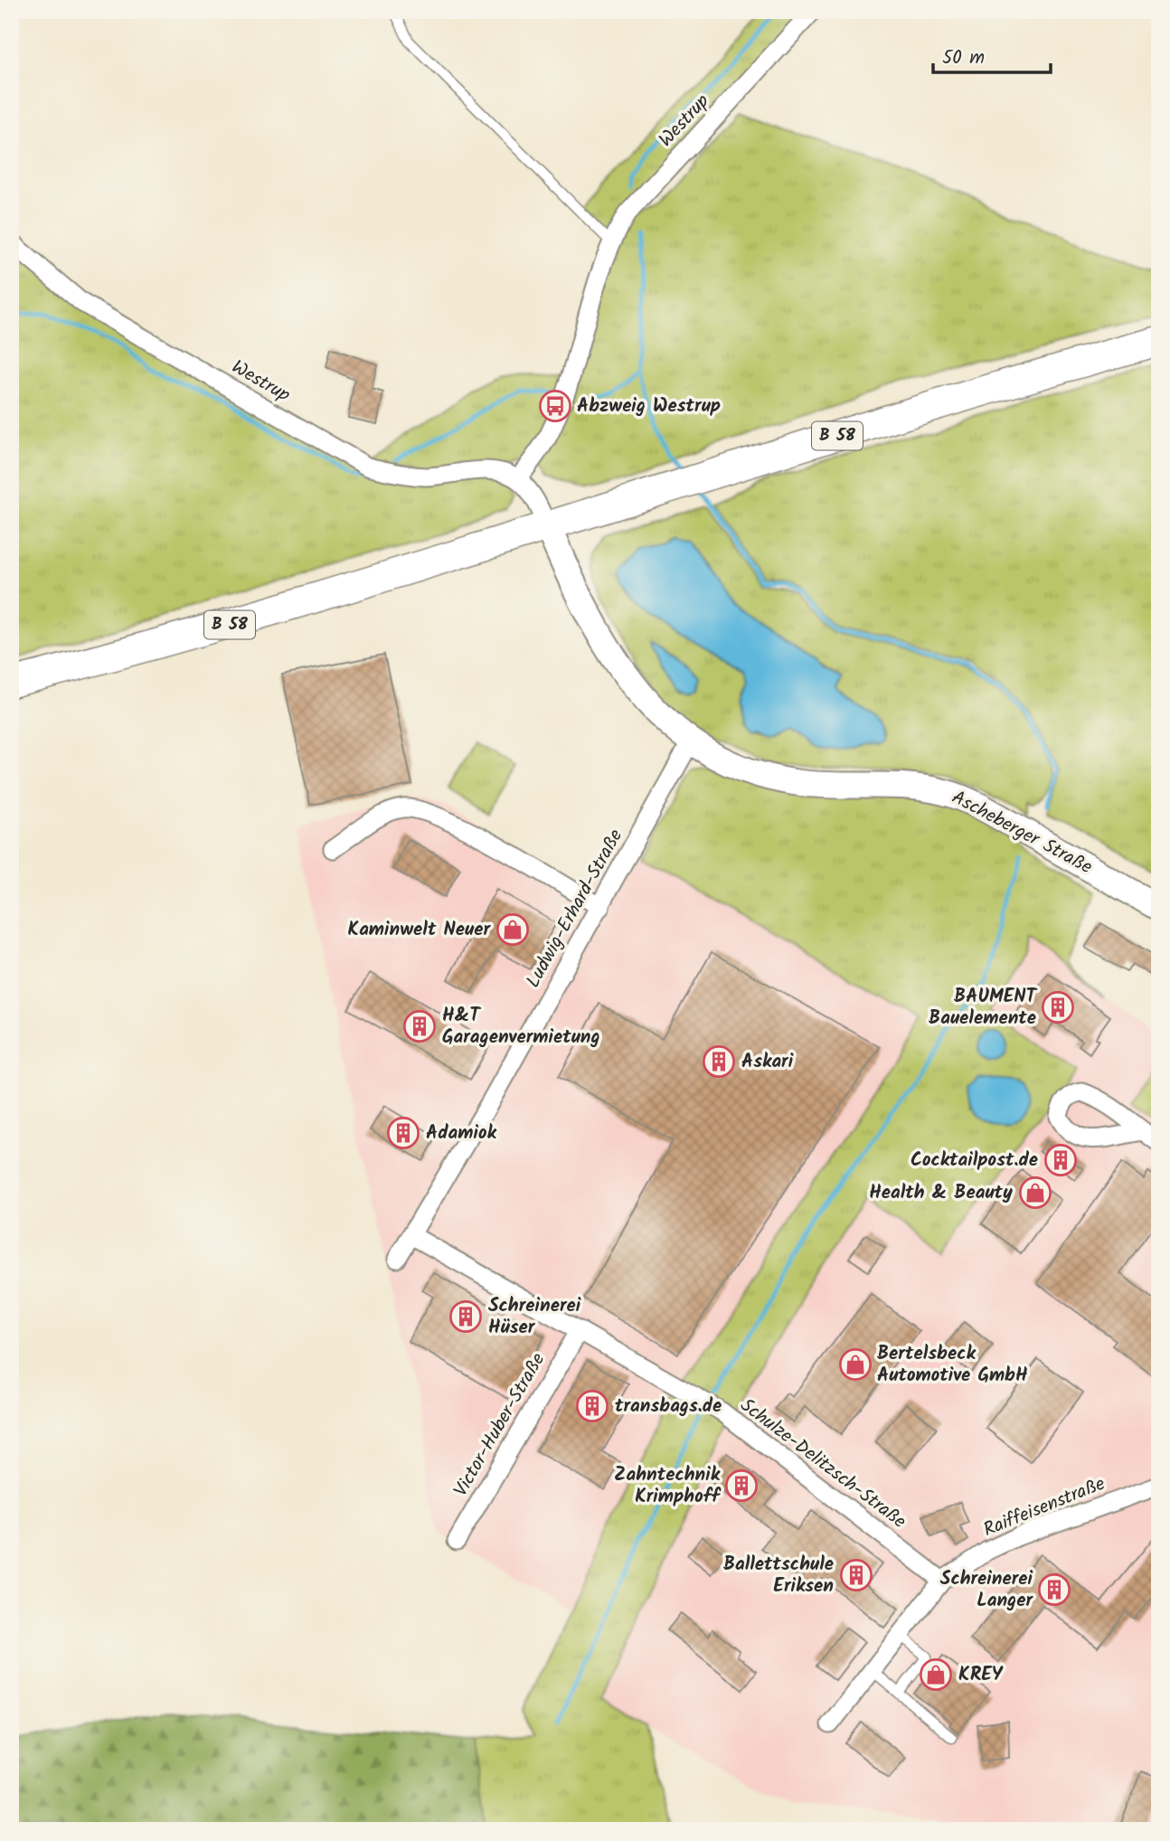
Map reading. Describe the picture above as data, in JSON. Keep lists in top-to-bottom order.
{
  "streets": {
    "main road": ["B 58"],
    "street": [
      "Westrup",
      "Ascheberger Straße",
      "Ludwig-Erhard-Straße",
      "Victor-Huber-Straße",
      "Schulze-Delitzsch-Straße",
      "Raiffeisenstraße"
    ]
  },
  "crossings": [
    ["B 58", "Ascheberger Straße"],
    ["Ascheberger Straße", "Ludwig-Erhard-Straße"],
    ["Ludwig-Erhard-Straße", "Schulze-Delitzsch-Straße"],
    ["Victor-Huber-Straße", "Schulze-Delitzsch-Straße"],
    ["Schulze-Delitzsch-Straße", "Raiffeisenstraße"]
  ],
  "places": {
    "bus stop": ["Abzweig Westrup"],
    "shop": [
      "Kaminwelt Neuer",
      "Health & Beauty",
      "Bertelsbeck Automotive GmbH",
      "KREY"
    ],
    "building": [
      "BAUMENT Bauelemente",
      "H&T Garagenvermietung",
      "Askari",
      "Adamiok",
      "Cocktailpost.de",
      "Schreinerei Hüser",
      "transbags.de",
      "Zahntechnik Krimphoff",
      "Ballettschule Eriksen",
      "Schreinerei Langer"
    ]
  },
  "scale_bar": "50 m"
}
